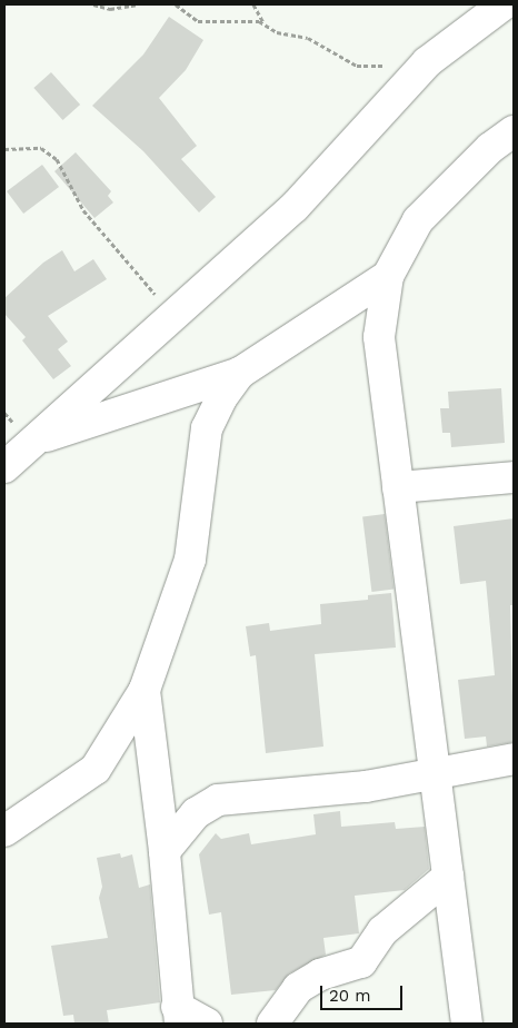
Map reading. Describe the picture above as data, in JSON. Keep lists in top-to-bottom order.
{
  "scale_bar": "20 m"
}
